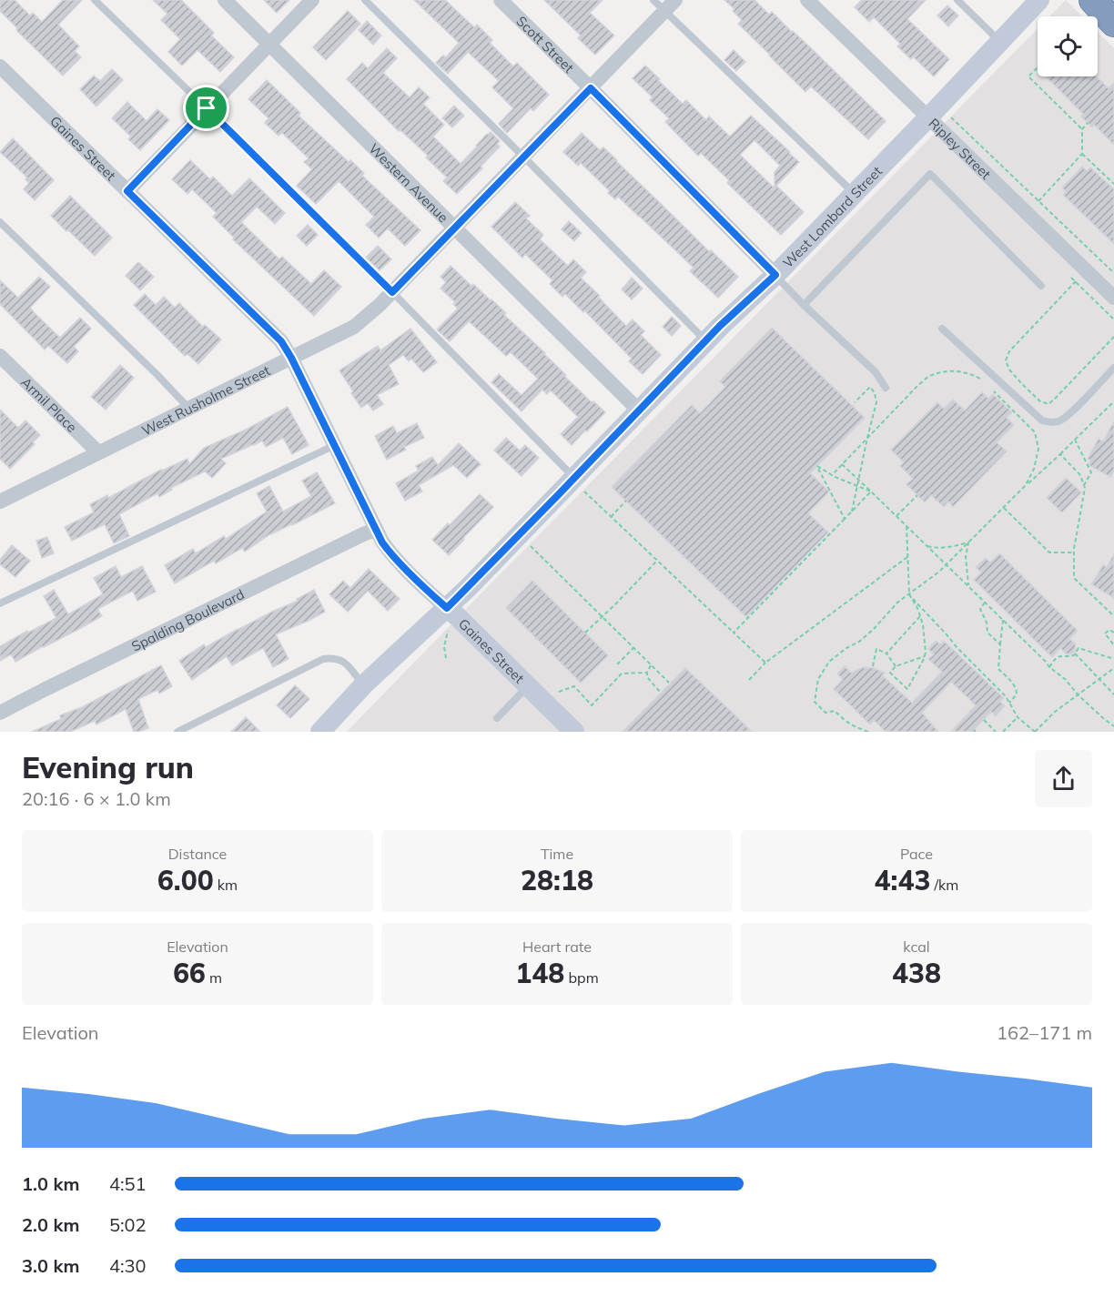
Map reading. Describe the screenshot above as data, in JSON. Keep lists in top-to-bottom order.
{
  "streets": {
    "street": [
      "Scott Street",
      "Gaines Street",
      "Ripley Street",
      "Western Avenue",
      "West Lombard Street",
      "West Rusholme Street",
      "Armil Place",
      "Spalding Boulevard"
    ]
  },
  "crossings": [
    ["Scott Street", "West Lombard Street"],
    ["Scott Street", "West Rusholme Street"],
    ["Gaines Street", "West Lombard Street"],
    ["Gaines Street", "West Rusholme Street"],
    ["Gaines Street", "Spalding Boulevard"],
    ["Ripley Street", "West Lombard Street"],
    ["Western Avenue", "West Lombard Street"],
    ["Western Avenue", "West Rusholme Street"],
    ["West Rusholme Street", "Armil Place"]
  ],
  "page": {
    "heading": ["Evening run", "20:16 · 6 × 1.0 km"],
    "stats": [
      ["Distance", "6.00 km"],
      ["Time", "28:18"],
      ["Pace", "4:43 /km"],
      ["Elevation", "66 m"],
      ["Heart rate", "148 bpm"],
      ["kcal", "438"]
    ],
    "chart": ["Elevation", "162–171 m"],
    "list": [
      {
        "name": "1.0 km",
        "note": "4:51"
      },
      {
        "name": "2.0 km",
        "note": "5:02"
      },
      {
        "name": "3.0 km",
        "note": "4:30"
      }
    ]
  }
}
